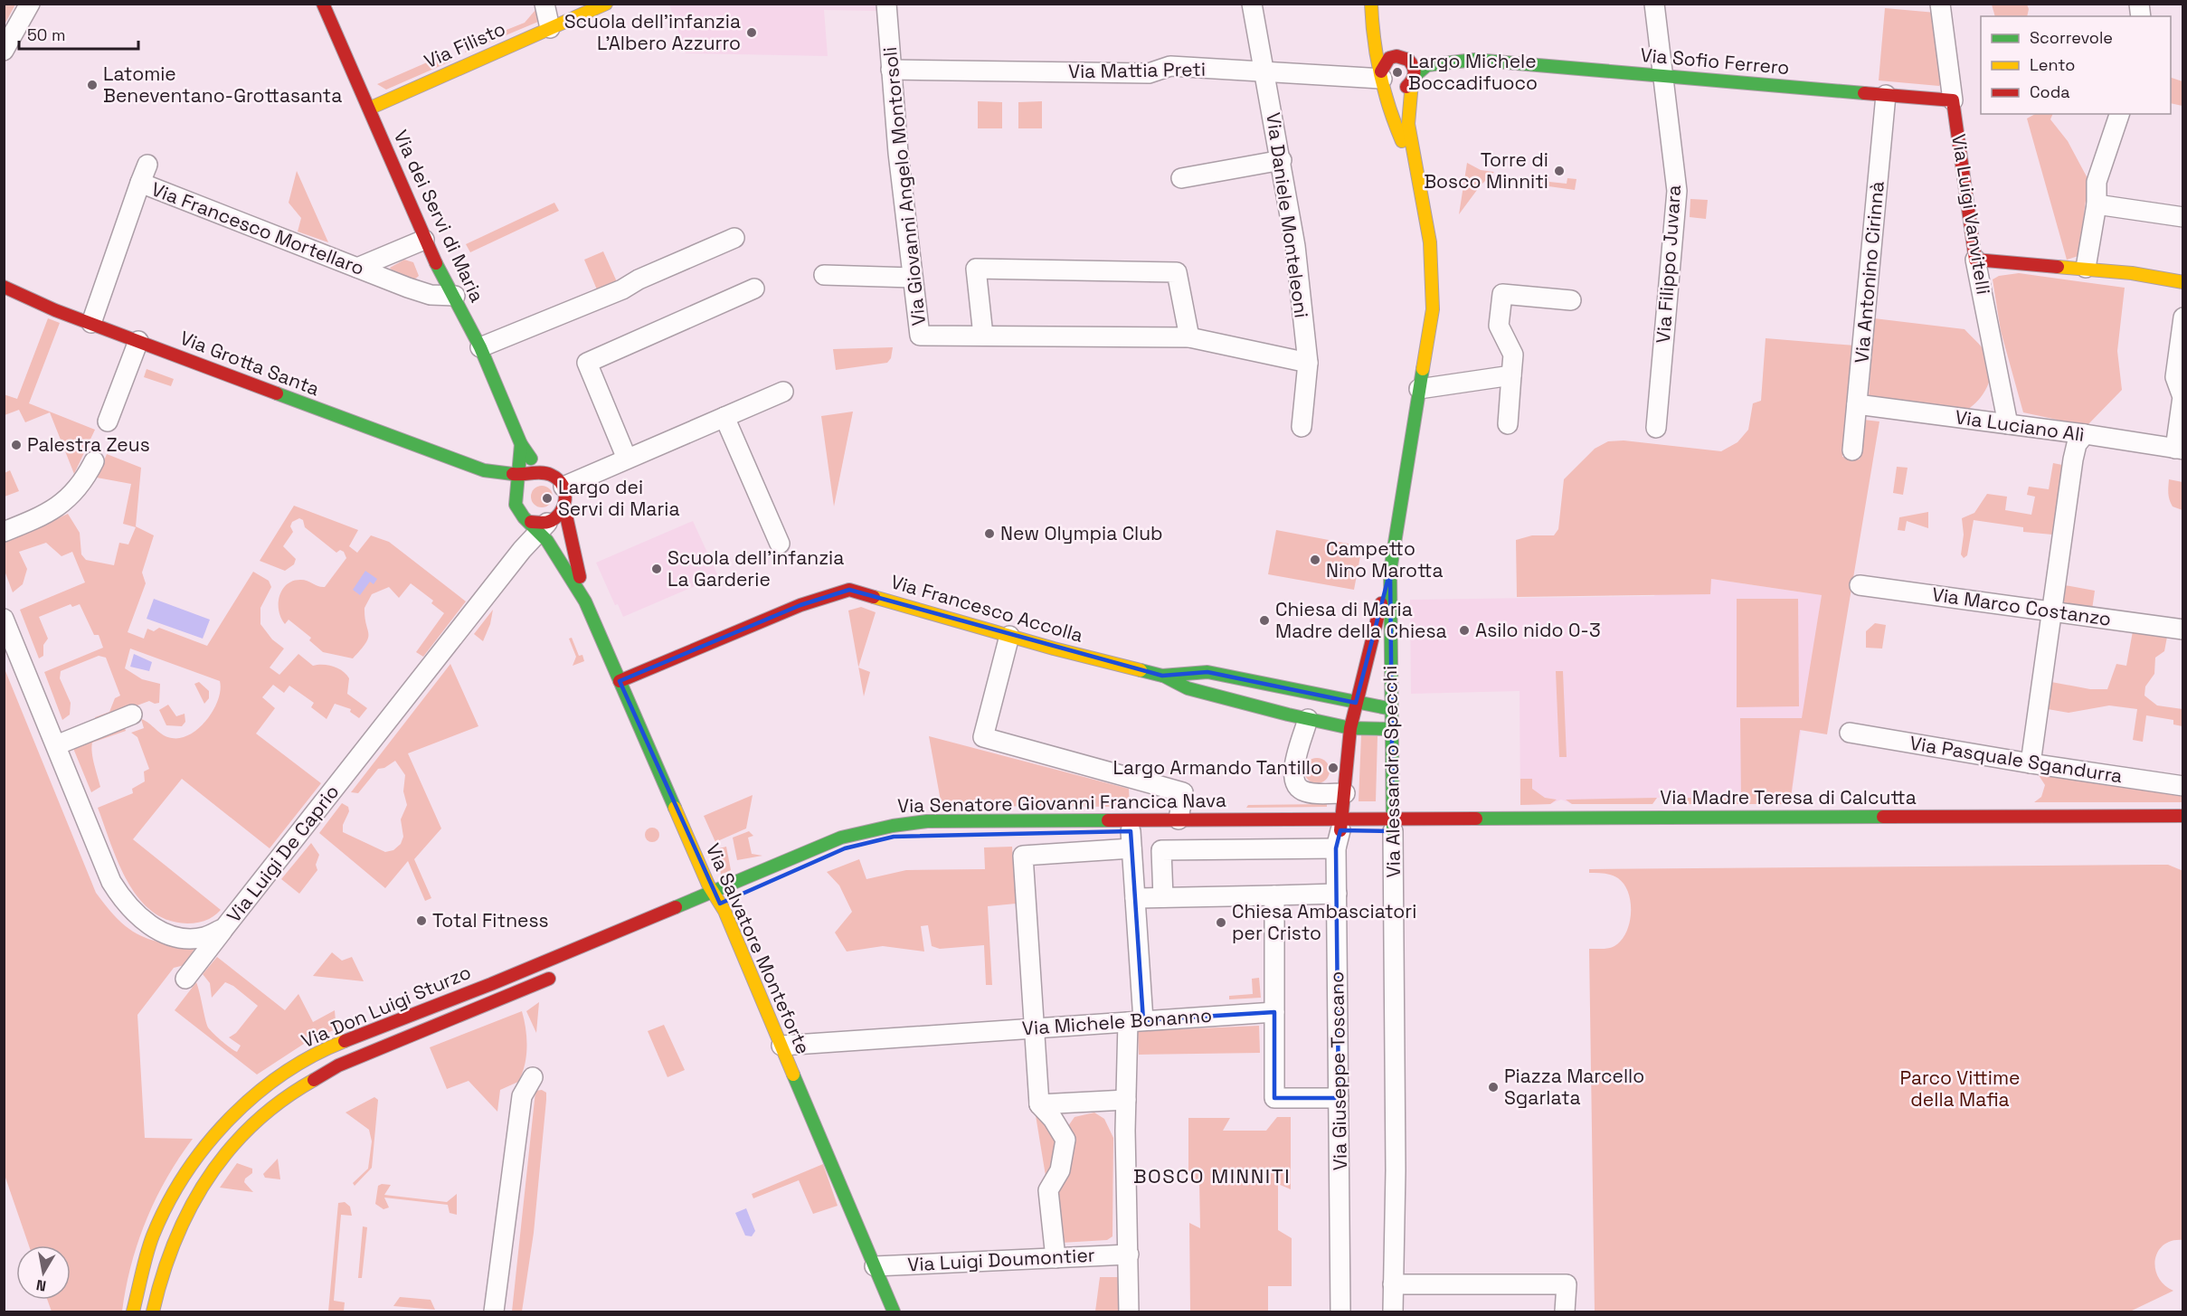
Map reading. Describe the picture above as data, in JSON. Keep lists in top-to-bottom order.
{
  "streets": {
    "street": [
      "Via Filisto",
      "Via Sofio Ferrero",
      "Via Mattia Preti",
      "Via Giovanni Angelo Montorsoli",
      "Via Luigi Vanvitelli",
      "Via Daniele Monteleoni",
      "Via dei Servi di Maria",
      "Via Francesco Mortellaro",
      "Via Filippo Juvara",
      "Via Antonino Cirinnà",
      "Via Grotta Santa",
      "Via Luciano Alì",
      "Via Marco Costanzo",
      "Via Francesco Accolla",
      "Via Pasquale Sgandurra",
      "Via Alessandro Specchi",
      "Via Madre Teresa di Calcutta",
      "Via Senatore Giovanni Francica Nava",
      "Via Luigi De Caprio",
      "Via Salvatore Monteforte",
      "Via Don Luigi Sturzo",
      "Via Michele Bonanno",
      "Via Giuseppe Toscano",
      "Via Luigi Doumontier"
    ]
  },
  "crossings": [
    ["Via Filisto", "Via dei Servi di Maria"],
    ["Via Sofio Ferrero", "Via Luigi Vanvitelli"],
    ["Via Sofio Ferrero", "Via Filippo Juvara"],
    ["Via Sofio Ferrero", "Via Antonino Cirinnà"],
    ["Via Mattia Preti", "Via Giovanni Angelo Montorsoli"],
    ["Via Mattia Preti", "Via Daniele Monteleoni"],
    ["Via Mattia Preti", "Via Alessandro Specchi"],
    ["Via Giovanni Angelo Montorsoli", "Via Daniele Monteleoni"],
    ["Via Luigi Vanvitelli", "Via Luciano Alì"],
    ["Via dei Servi di Maria", "Via Francesco Mortellaro"],
    ["Via Francesco Mortellaro", "Via Grotta Santa"],
    ["Via Antonino Cirinnà", "Via Luciano Alì"],
    ["Via Francesco Accolla", "Via Alessandro Specchi"],
    ["Via Francesco Accolla", "Via Salvatore Monteforte"],
    ["Via Alessandro Specchi", "Via Madre Teresa di Calcutta"],
    ["Via Alessandro Specchi", "Via Senatore Giovanni Francica Nava"],
    ["Via Madre Teresa di Calcutta", "Via Senatore Giovanni Francica Nava"],
    ["Via Senatore Giovanni Francica Nava", "Via Salvatore Monteforte"],
    ["Via Senatore Giovanni Francica Nava", "Via Don Luigi Sturzo"],
    ["Via Senatore Giovanni Francica Nava", "Via Giuseppe Toscano"],
    ["Via Salvatore Monteforte", "Via Don Luigi Sturzo"],
    ["Via Salvatore Monteforte", "Via Michele Bonanno"],
    ["Via Salvatore Monteforte", "Via Luigi Doumontier"]
  ],
  "districts": ["BOSCO MINNITI"],
  "parks": ["Parco Vittime della Mafia"],
  "places": [
    "Scuola dell'infanzia L'Albero Azzurro",
    "Largo Michele Boccadifuoco",
    "Latomie Beneventano-Grottasanta",
    "Torre di Bosco Minniti",
    "Palestra Zeus",
    "Largo dei Servi di Maria",
    "New Olympia Club",
    "Campetto Nino Marotta",
    "Scuola dell'infanzia La Garderie",
    "Chiesa di Maria Madre della Chiesa",
    "Asilo nido 0-3",
    "Largo Armando Tantillo",
    "Total Fitness",
    "Chiesa Ambasciatori per Cristo",
    "Piazza Marcello Sgarlata"
  ],
  "legend": ["Scorrevole", "Lento", "Coda"],
  "scale_bar": "50 m",
  "north": "bottom"
}
